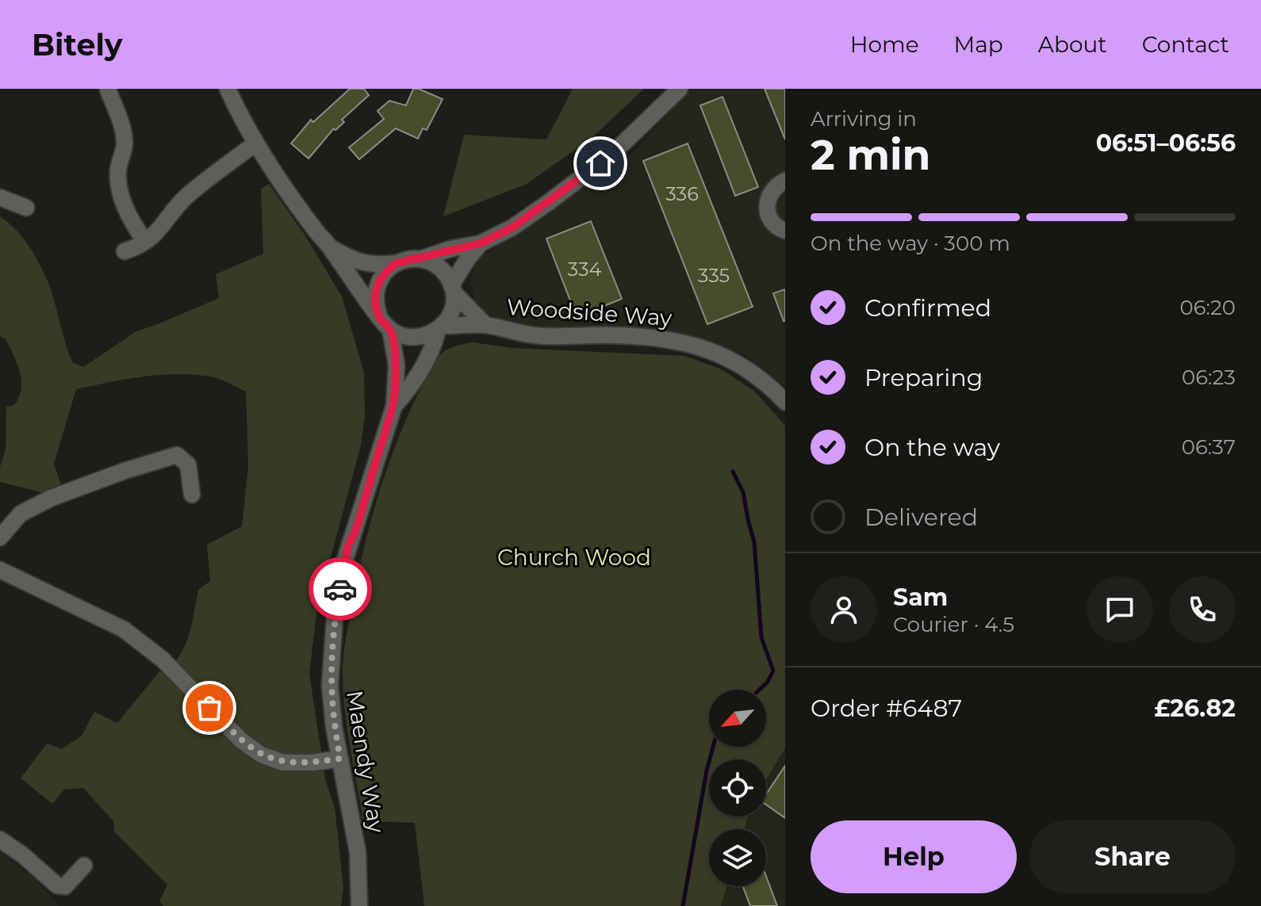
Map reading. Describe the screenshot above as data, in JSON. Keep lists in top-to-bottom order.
{
  "streets": {
    "street": ["Woodside Way", "Maendy Way"]
  },
  "crossings": [
    ["Woodside Way", "Maendy Way"]
  ],
  "parks": ["Church Wood"],
  "house_numbers": ["336", "334", "335"],
  "north": "bottom left",
  "page": {
    "header": "Bitely",
    "nav": [
      "Home",
      "Map",
      "About",
      "Contact"
    ],
    "heading": ["2 min", "Arriving in", "06:51–06:56"],
    "panel": [
      "Sam",
      "Courier · 4.5",
      "Order #6487",
      "£26.82"
    ],
    "bar": "On the way · 300 m",
    "list": [
      ["Confirmed", "06:20"],
      ["Preparing", "06:23"],
      ["On the way", "06:37"],
      "Delivered"
    ],
    "buttons": ["Help", "Share"]
  }
}
